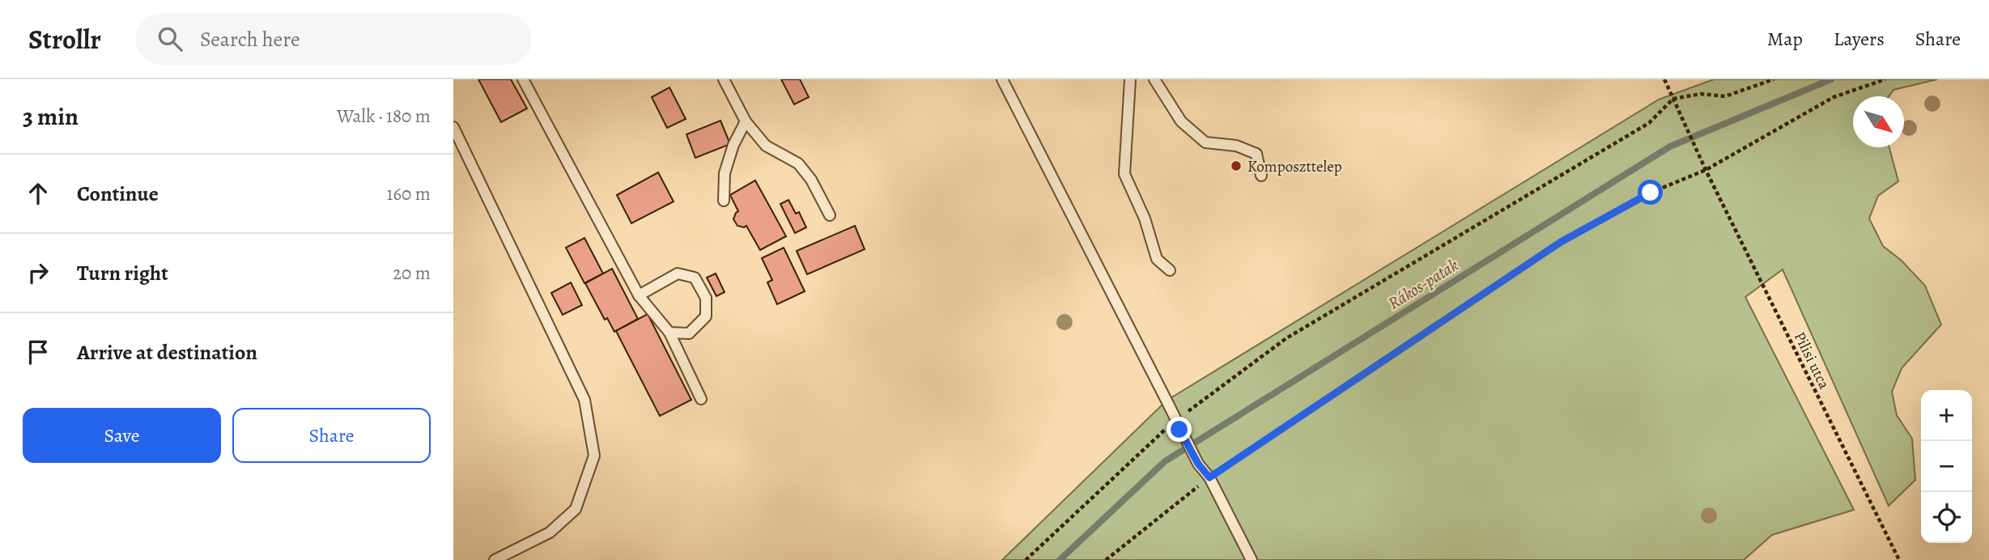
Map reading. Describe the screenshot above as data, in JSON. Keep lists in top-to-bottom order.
{
  "streets": {
    "path": ["Pilisi utca"]
  },
  "water": ["Rákos-patak"],
  "places": ["Komposzttelep"],
  "north": "bottom right",
  "page": {
    "header": "Strollr",
    "search": "Search here",
    "nav": ["Map", "Layers", "Share"],
    "heading": ["3 min", "Walk · 180 m"],
    "list": [
      ["Continue", "160 m"],
      ["Turn right", "20 m"],
      "Arrive at destination"
    ],
    "map_buttons": ["+", "−"],
    "buttons": ["Save", "Share"]
  }
}
